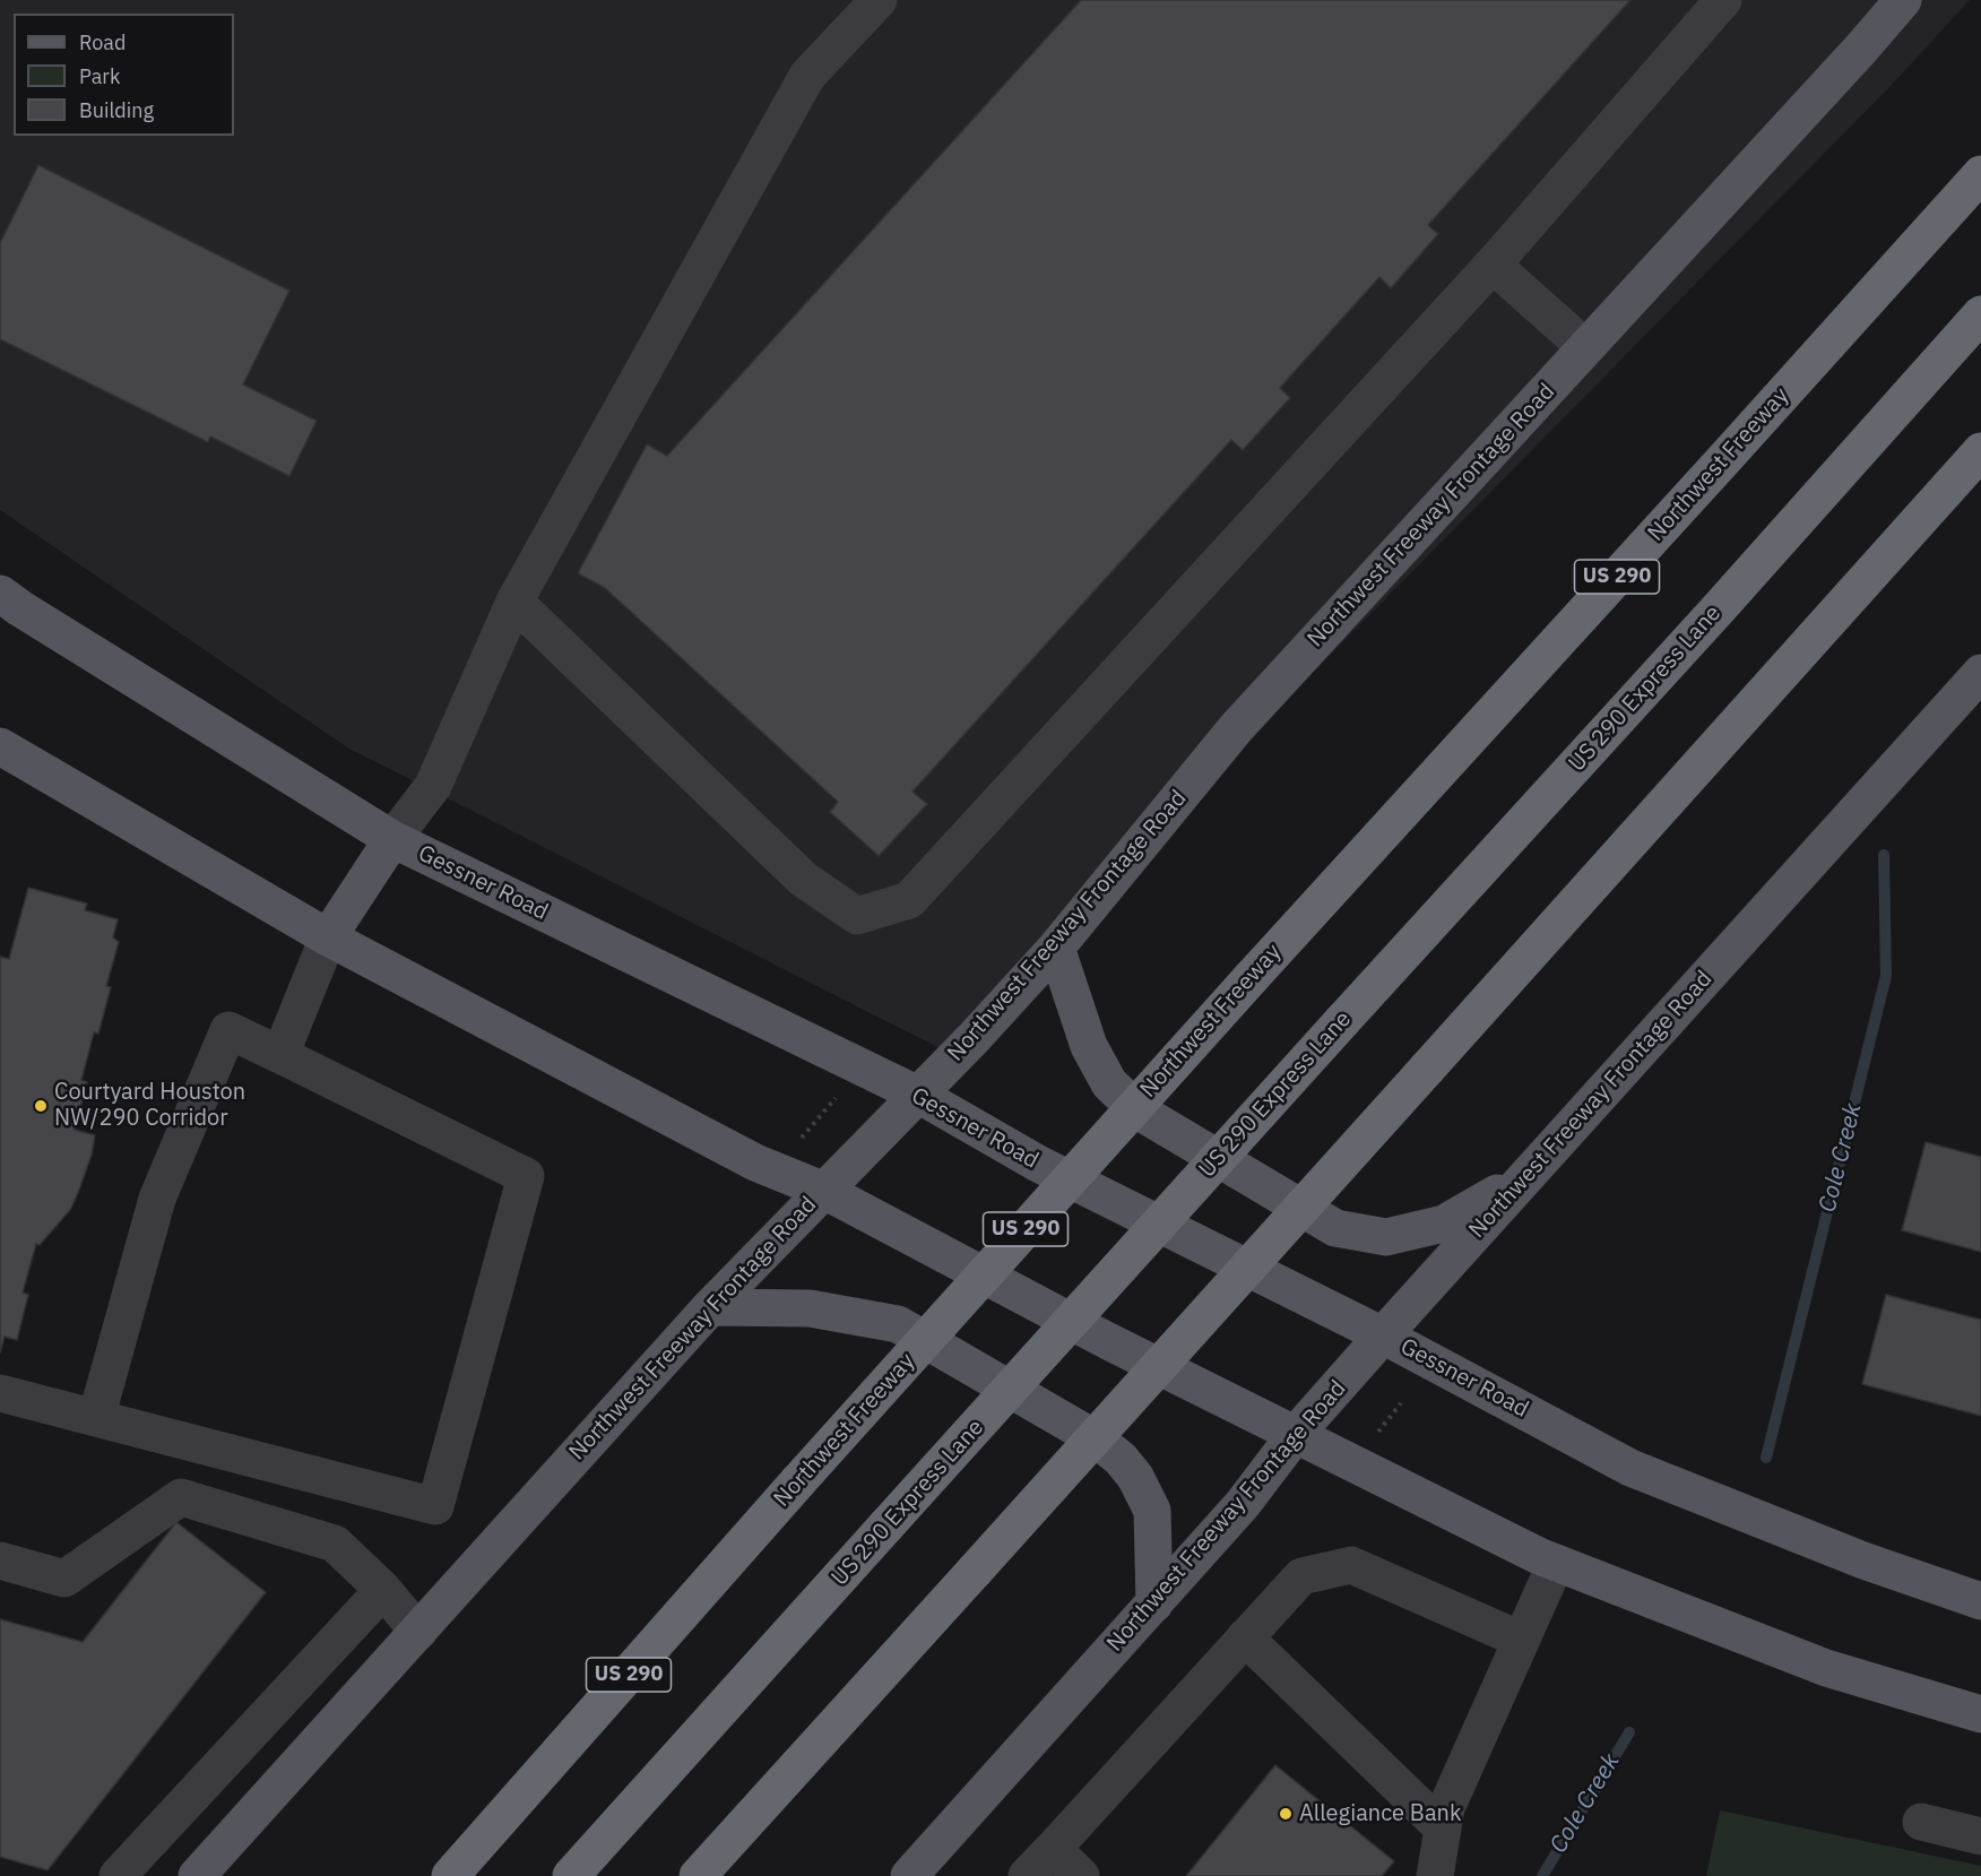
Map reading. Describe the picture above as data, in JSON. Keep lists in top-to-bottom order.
{
  "streets": {
    "highway": ["Northwest Freeway", "US 290", "US 290 Express Lane"],
    "main road": ["Northwest Freeway Frontage Road", "Gessner Road"]
  },
  "crossings": [
    ["Northwest Freeway Frontage Road", "Gessner Road"]
  ],
  "water": ["Cole Creek"],
  "places": ["Courtyard Houston NW/290 Corridor", "Allegiance Bank"],
  "legend": ["Road", "Park", "Building"]
}
